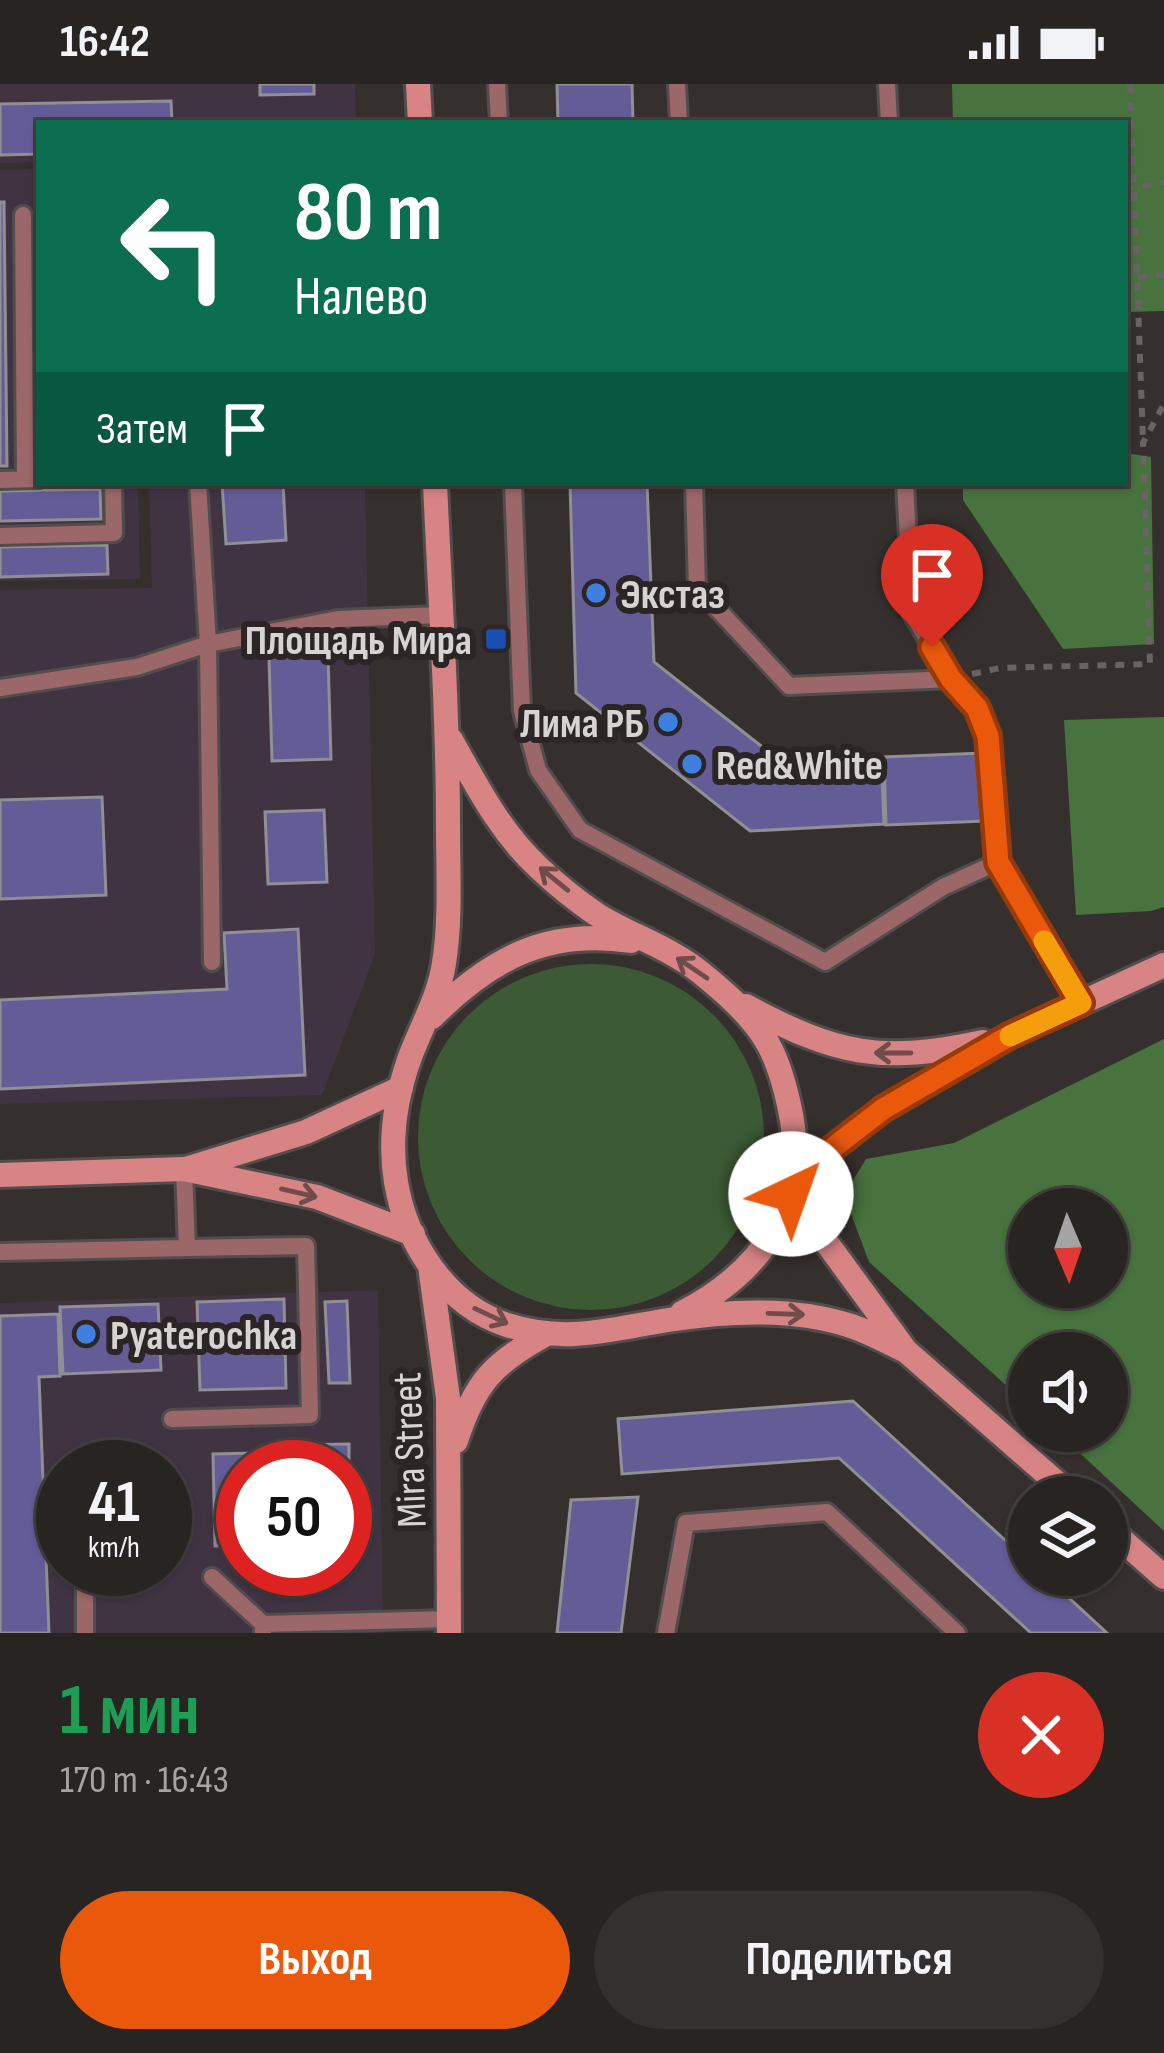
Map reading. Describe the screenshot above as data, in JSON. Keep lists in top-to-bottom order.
{
  "streets": {
    "main road": ["Mira Street"]
  },
  "places": {
    "other": [
      "Экстаз",
      "Лима РБ",
      "Red&White",
      "Pyaterochka"
    ],
    "transit": ["Площадь Мира"]
  },
  "north": "bottom",
  "page": {
    "status": "16:42",
    "turn": ["80 m", "Налево"],
    "then": "Затем",
    "speed": "41 km/h",
    "limit": "50",
    "heading": ["1 мин", "170 m · 16:43"],
    "buttons": ["Выход", "Поделиться"]
  }
}
